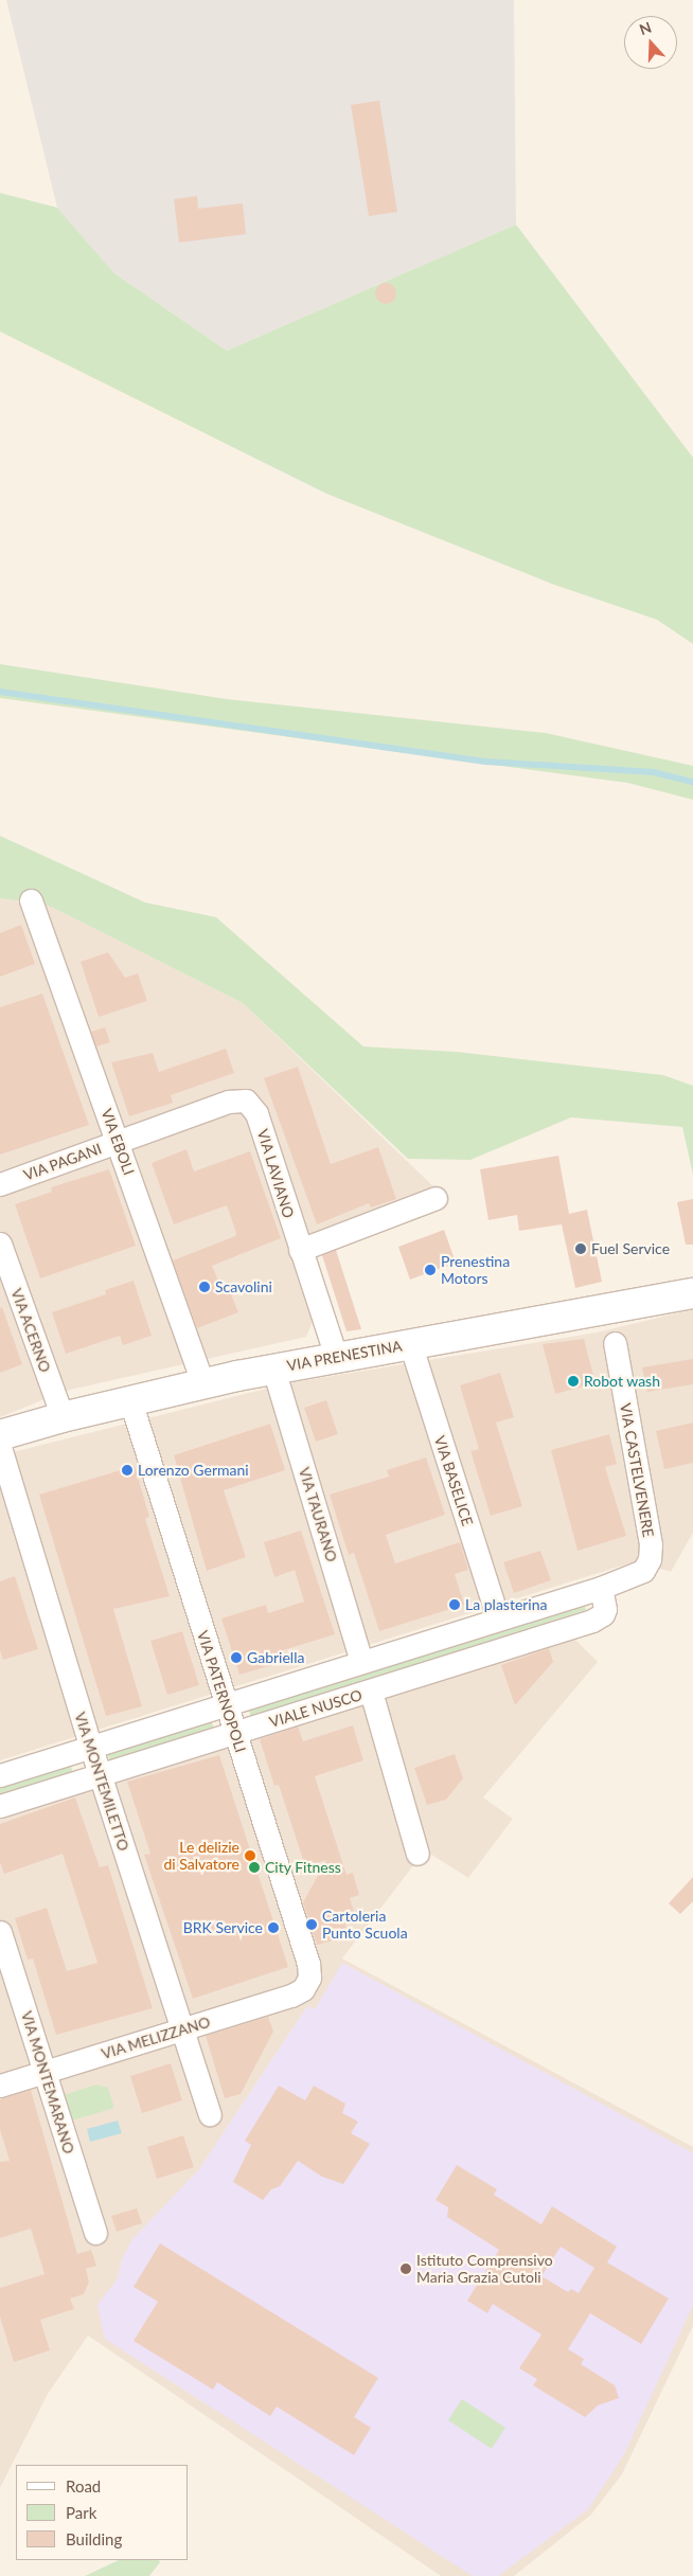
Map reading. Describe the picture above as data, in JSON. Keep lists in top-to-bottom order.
{
  "streets": {
    "main road": ["VIA PRENESTINA"],
    "street": [
      "VIA EBOLI",
      "VIA PAGANI",
      "VIA LAVIANO",
      "VIA ACERNO",
      "VIA CASTELVENERE",
      "VIA BASELICE",
      "VIA TAURANO",
      "VIA PATERNOPOLI",
      "VIALE NUSCO",
      "VIA MONTEMILETTO",
      "VIA MELIZZANO",
      "VIA MONTEMARANO"
    ]
  },
  "crossings": [
    ["VIA EBOLI", "VIA PAGANI"],
    ["VIA EBOLI", "VIA PRENESTINA"],
    ["VIA PAGANI", "VIA LAVIANO"],
    ["VIA LAVIANO", "VIA PRENESTINA"],
    ["VIA ACERNO", "VIA PRENESTINA"],
    ["VIA PRENESTINA", "VIA BASELICE"],
    ["VIA PRENESTINA", "VIA TAURANO"],
    ["VIA PRENESTINA", "VIA PATERNOPOLI"],
    ["VIA CASTELVENERE", "VIALE NUSCO"],
    ["VIA BASELICE", "VIALE NUSCO"],
    ["VIA TAURANO", "VIALE NUSCO"],
    ["VIA PATERNOPOLI", "VIALE NUSCO"],
    ["VIA PATERNOPOLI", "VIA MELIZZANO"],
    ["VIALE NUSCO", "VIA MONTEMILETTO"],
    ["VIA MONTEMILETTO", "VIA MELIZZANO"],
    ["VIA MELIZZANO", "VIA MONTEMARANO"]
  ],
  "places": [
    "Fuel Service",
    "Prenestina Motors",
    "Scavolini",
    "Robot wash",
    "Lorenzo Germani",
    "La plasterina",
    "Gabriella",
    "Le delizie di Salvatore",
    "City Fitness",
    "Cartoleria Punto Scuola",
    "BRK Service",
    "Istituto Comprensivo Maria Grazia Cutoli"
  ],
  "legend": ["Road", "Park", "Building"],
  "north": "top"
}
